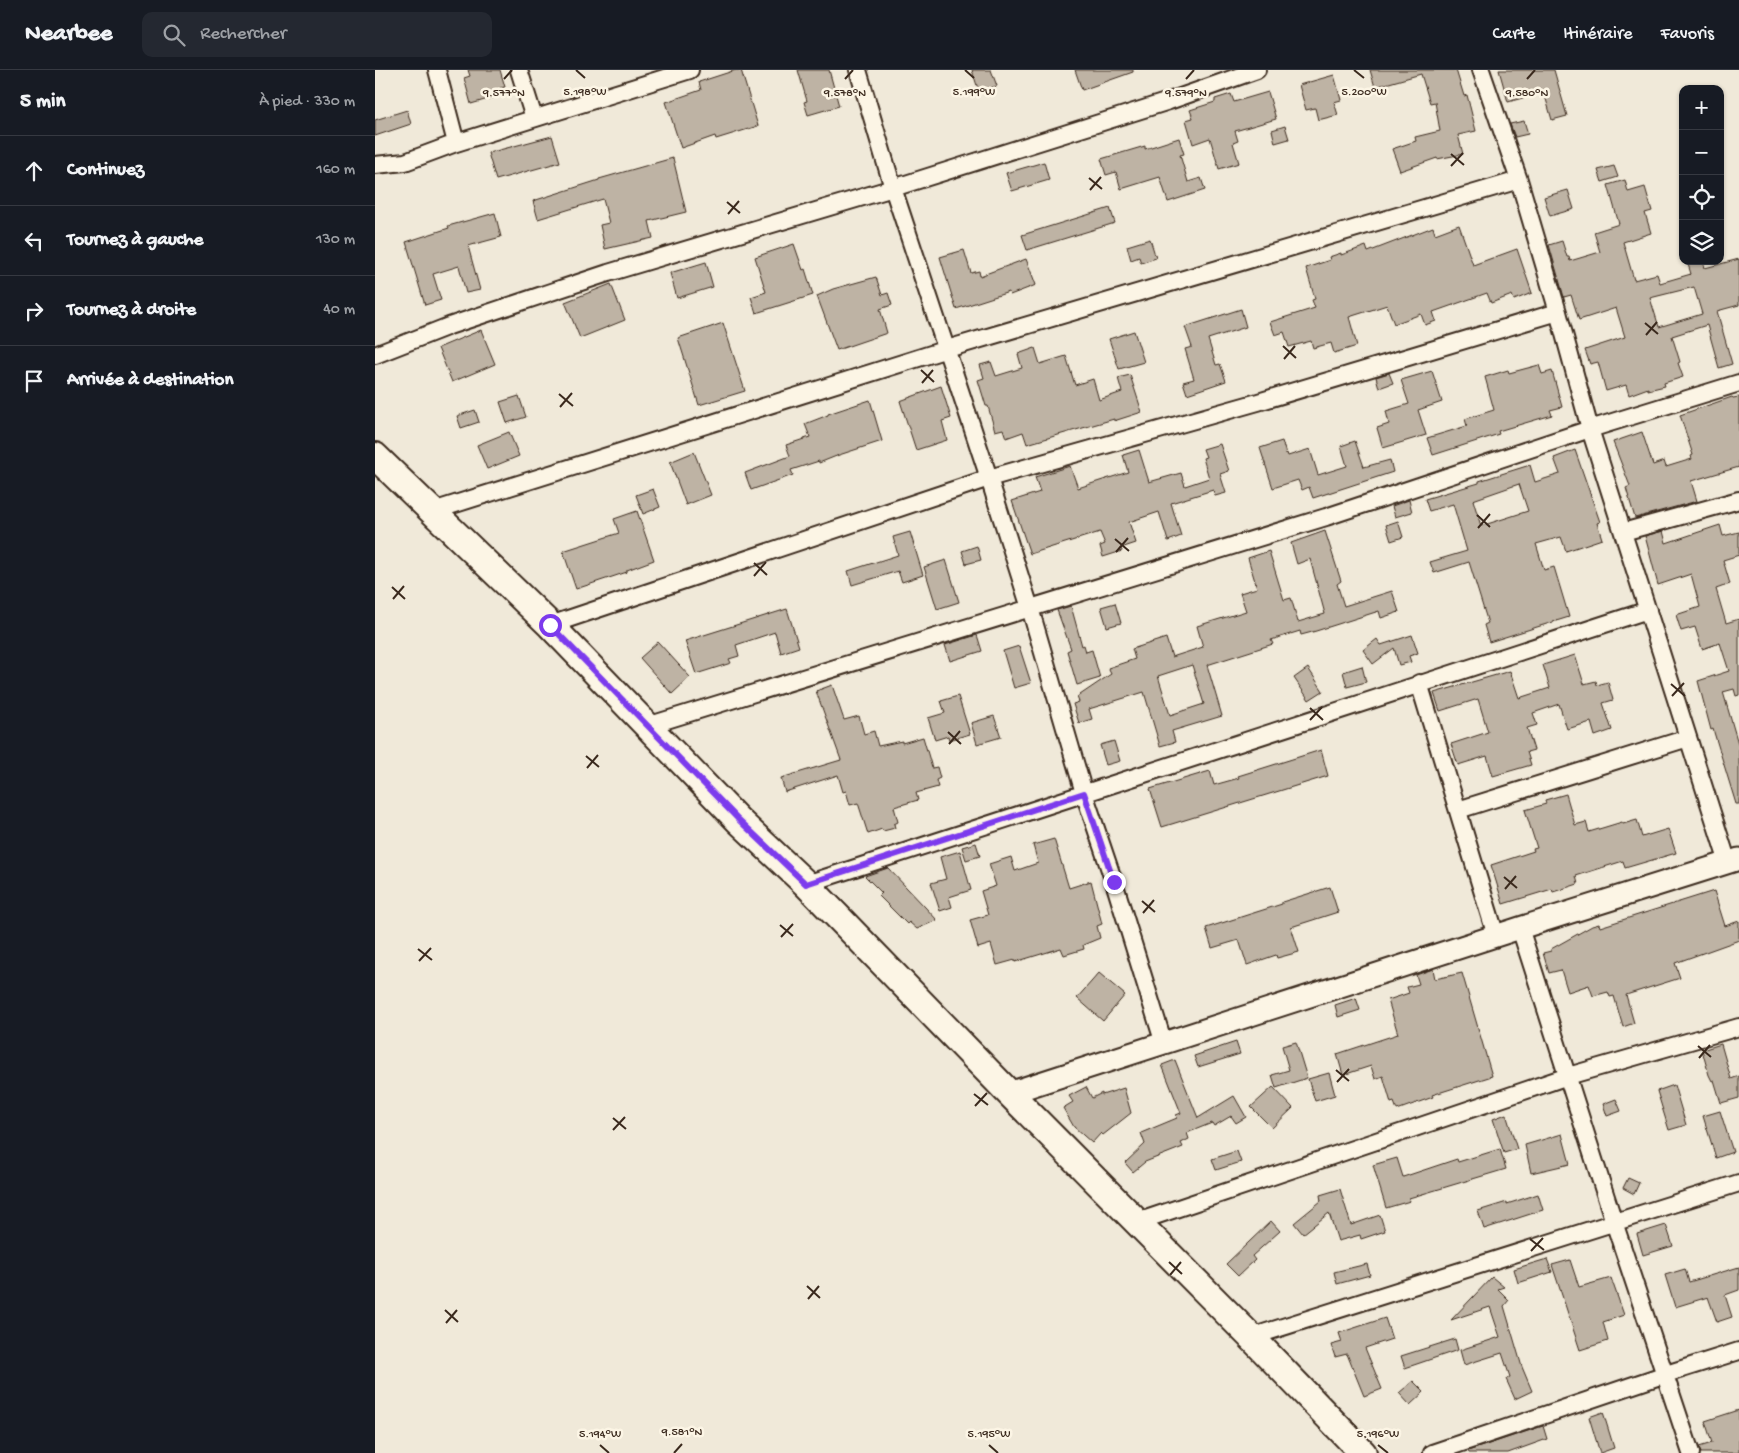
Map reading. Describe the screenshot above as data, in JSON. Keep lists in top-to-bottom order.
{
  "page": {
    "header": "Nearbee",
    "search": "Rechercher",
    "nav": ["Carte", "Itinéraire", "Favoris"],
    "heading": ["5 min", "À pied · 330 m"],
    "map_buttons": ["+", "−"],
    "list": [
      ["Continuez", "160 m"],
      ["Tournez à gauche", "130 m"],
      ["Tournez à droite", "40 m"],
      "Arrivée à destination"
    ]
  },
  "coordinates": [
    "5.198°W",
    "5.199°W",
    "5.200°W",
    "9.578°N",
    "9.579°N",
    "9.580°N",
    "9.577°N",
    "9.581°N",
    "5.194°W",
    "5.195°W",
    "5.196°W"
  ]
}
